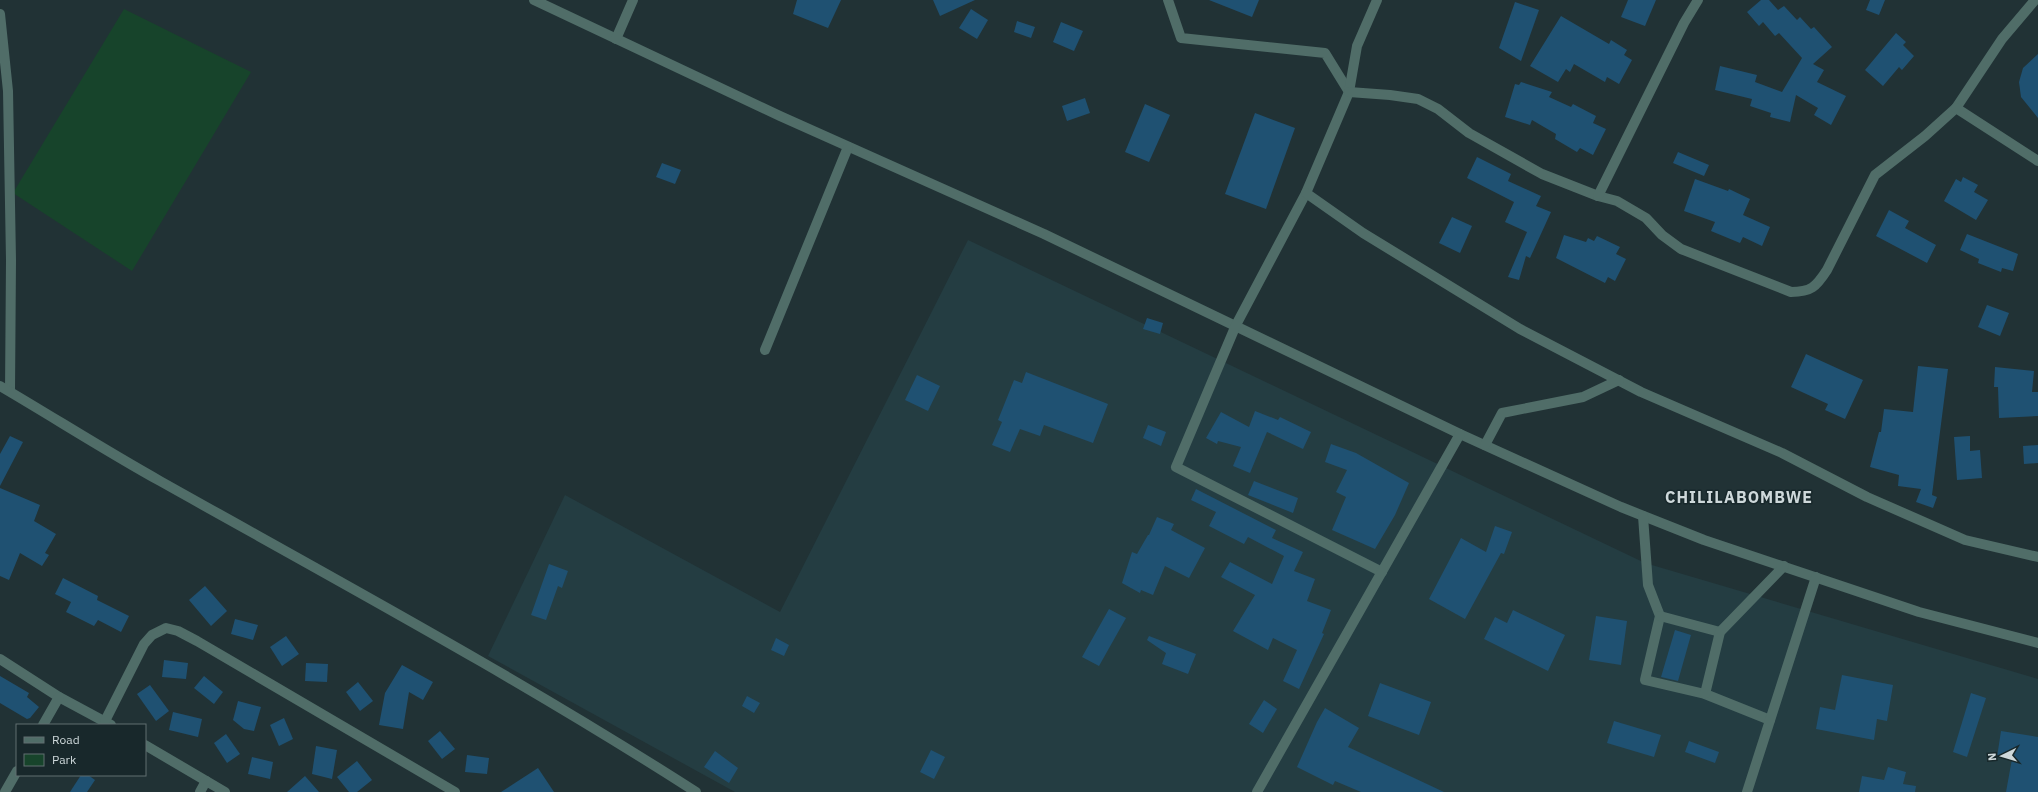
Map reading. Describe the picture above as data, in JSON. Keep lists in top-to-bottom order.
{
  "districts": ["CHILILABOMBWE"],
  "legend": ["Road", "Park"],
  "north": "left"
}
